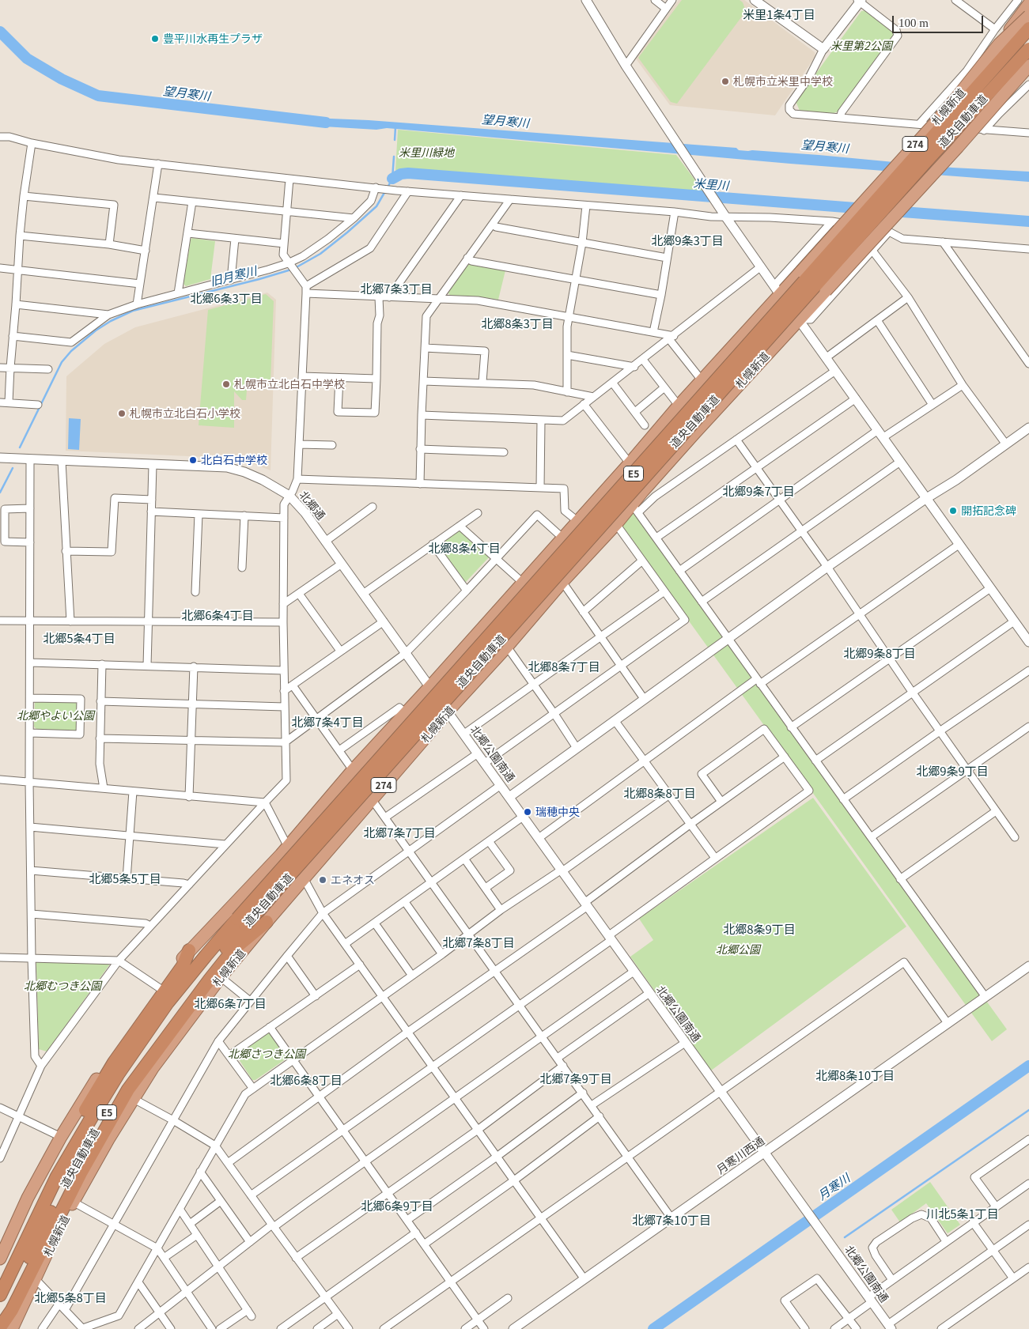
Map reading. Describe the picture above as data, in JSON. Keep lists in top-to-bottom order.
{
  "streets": {
    "highway": [
      "札幌新道",
      "道央自動車道",
      "274",
      "E5"
    ],
    "street": ["北郷通", "北郷公園南通", "月寒川西通"]
  },
  "crossings": [
    ["札幌新道", "北郷通"],
    ["札幌新道", "北郷公園南通"],
    ["北郷通", "北郷公園南通"],
    ["北郷公園南通", "月寒川西通"]
  ],
  "districts": [
    "米里1条4丁目",
    "北郷9条3丁目",
    "北郷7条3丁目",
    "北郷6条3丁目",
    "北郷8条3丁目",
    "北郷9条7丁目",
    "北郷8条4丁目",
    "北郷6条4丁目",
    "北郷5条4丁目",
    "北郷9条8丁目",
    "北郷8条7丁目",
    "北郷7条4丁目",
    "北郷9条9丁目",
    "北郷8条8丁目",
    "北郷7条7丁目",
    "北郷5条5丁目",
    "北郷8条9丁目",
    "北郷7条8丁目",
    "北郷6条7丁目",
    "北郷8条10丁目",
    "北郷7条9丁目",
    "北郷6条8丁目",
    "北郷6条9丁目",
    "川北5条1丁目",
    "北郷7条10丁目",
    "北郷5条8丁目"
  ],
  "water": [
    "望月寒川",
    "米里川",
    "旧月寒川",
    "月寒川"
  ],
  "parks": [
    "米里第2公園",
    "米里川緑地",
    "北郷やよい公園",
    "北郷公園",
    "北郷むつき公園",
    "北郷さつき公園"
  ],
  "places": [
    "豊平川水再生プラザ",
    "札幌市立米里中学校",
    "札幌市立北白石中学校",
    "札幌市立北白石小学校",
    "北白石中学校",
    "開拓記念碑",
    "瑞穂中央",
    "エネオス"
  ],
  "scale_bar": "100 m"
}
